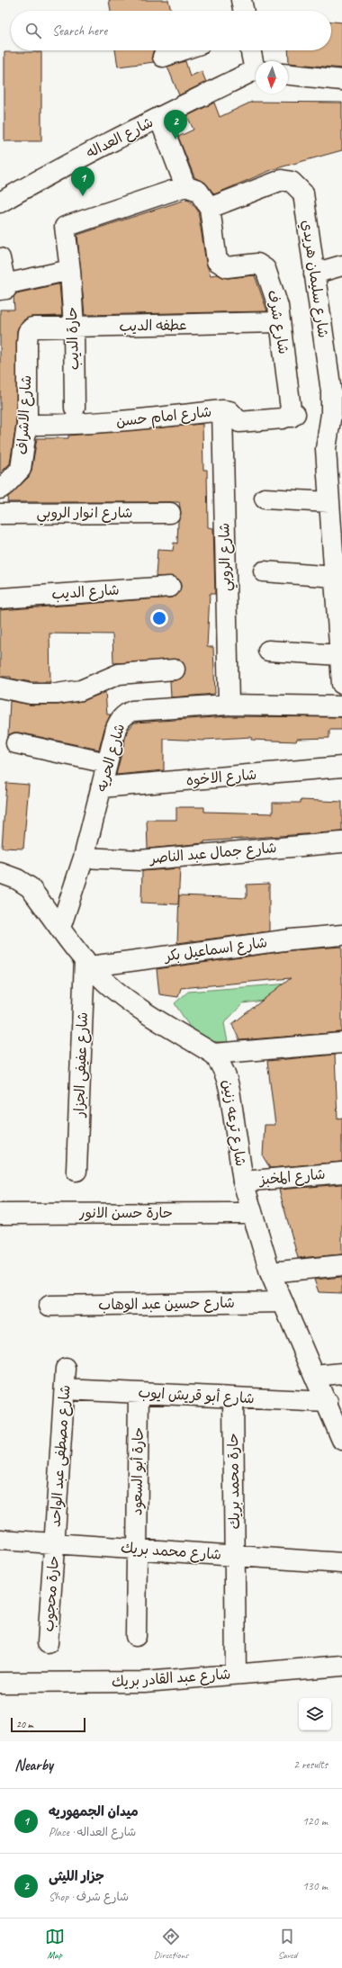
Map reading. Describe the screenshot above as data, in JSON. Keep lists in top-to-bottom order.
{
  "streets": {
    "street": [
      "شارع العداله",
      "شارع سليمان هريدي",
      "شارع شرف",
      "عطفه الديب",
      "حارة الديب",
      "شارع الاشراف",
      "شارع امام حسن",
      "شارع انوار الروبي",
      "شارع الروبي",
      "شارع الديب",
      "شارع الحريه",
      "شارع الاخوه",
      "شارع جمال عبد الناصر",
      "شارع اسماعيل بكر",
      "شارع عفيفى الجزار",
      "شارع ترعه زنين",
      "شارع المخبز",
      "حارة حسن الانور",
      "شارع حسين عبد الوهاب",
      "شارع أبو قريش ايوب",
      "شارع مصطفى عبد الواحد",
      "حارة أبو السعود",
      "حارة محمد بريك",
      "شارع محمد بريك",
      "حارة محجوب",
      "شارع عبد القادر بريك"
    ]
  },
  "crossings": [
    ["شارع سليمان هريدي", "شارع شرف"],
    ["شارع شرف", "عطفه الديب"],
    ["شارع شرف", "حارة الديب"],
    ["شارع شرف", "شارع امام حسن"],
    ["عطفه الديب", "حارة الديب"],
    ["عطفه الديب", "شارع الاشراف"],
    ["شارع الاشراف", "شارع امام حسن"],
    ["شارع امام حسن", "شارع الروبي"],
    ["شارع الروبي", "شارع الحريه"],
    ["شارع الحريه", "شارع الاخوه"],
    ["شارع الحريه", "شارع جمال عبد الناصر"],
    ["شارع الحريه", "شارع ترعه زنين"],
    ["شارع اسماعيل بكر", "شارع عفيفى الجزار"],
    ["شارع اسماعيل بكر", "شارع ترعه زنين"],
    ["شارع عفيفى الجزار", "شارع ترعه زنين"],
    ["شارع ترعه زنين", "شارع المخبز"],
    ["شارع ترعه زنين", "حارة حسن الانور"],
    ["شارع ترعه زنين", "شارع حسين عبد الوهاب"],
    ["شارع ترعه زنين", "شارع أبو قريش ايوب"],
    ["شارع أبو قريش ايوب", "شارع مصطفى عبد الواحد"],
    ["شارع أبو قريش ايوب", "حارة أبو السعود"],
    ["شارع أبو قريش ايوب", "حارة محمد بريك"],
    ["شارع مصطفى عبد الواحد", "شارع محمد بريك"],
    ["شارع مصطفى عبد الواحد", "حارة محجوب"],
    ["حارة أبو السعود", "شارع محمد بريك"],
    ["حارة محمد بريك", "شارع محمد بريك"],
    ["حارة محمد بريك", "شارع عبد القادر بريك"],
    ["شارع محمد بريك", "حارة محجوب"]
  ],
  "scale_bar": "20 m",
  "north": "bottom",
  "page": {
    "search": "Search here",
    "pins": ["2", "1"],
    "scale": "20 m",
    "heading": ["Nearby", "2 results"],
    "list": [
      {
        "mark": "1",
        "name": "ميدان الجمهوريه",
        "note": "Place · شارع العداله",
        "value": "120 m"
      },
      {
        "mark": "2",
        "name": "جزار الليثى",
        "note": "Shop · شارع شرف",
        "value": "130 m"
      }
    ],
    "nav": ["Map", "Directions", "Saved"]
  }
}
